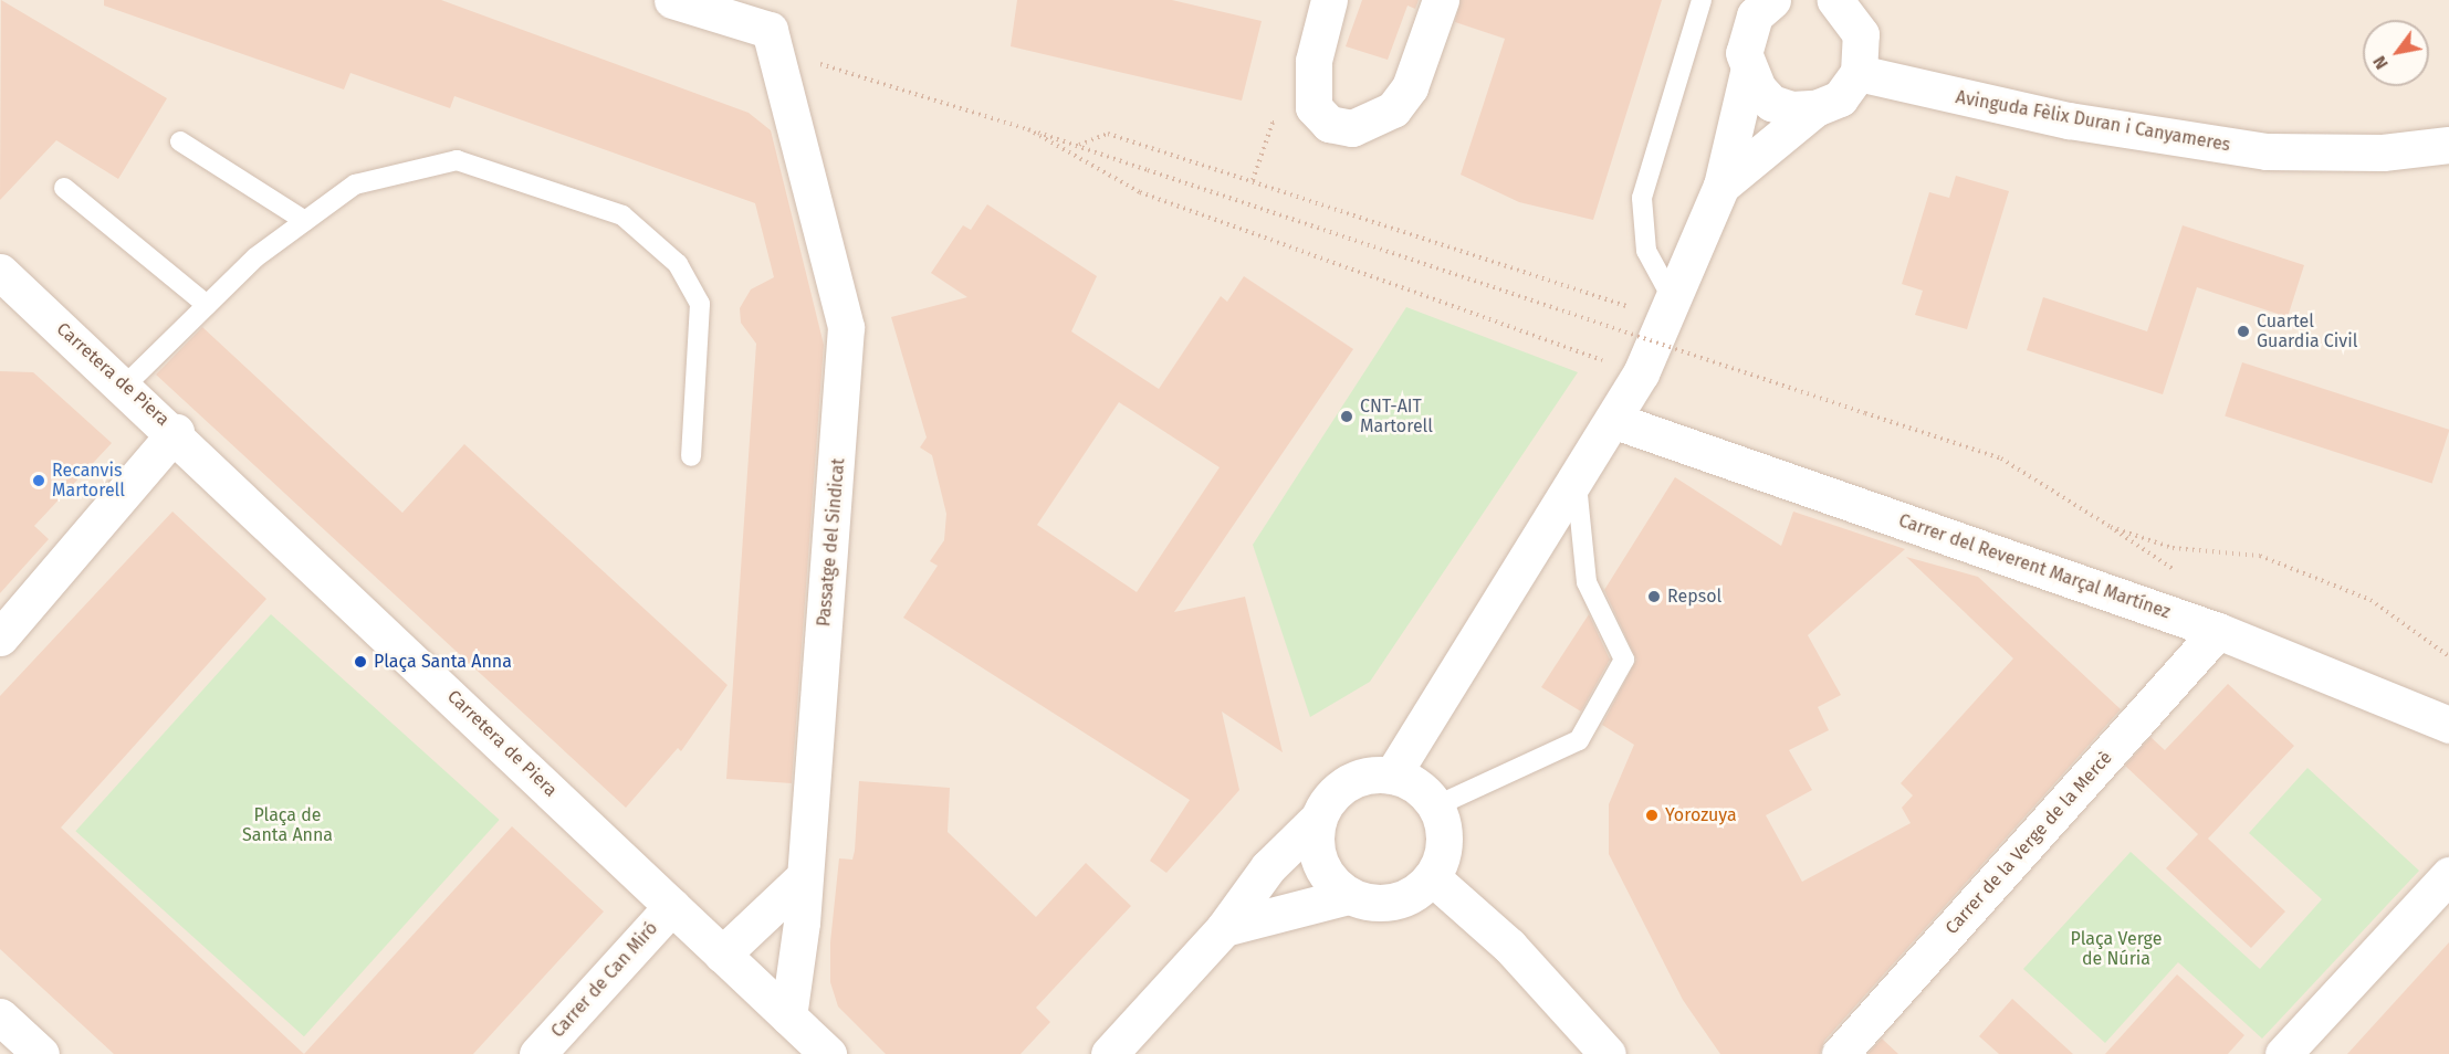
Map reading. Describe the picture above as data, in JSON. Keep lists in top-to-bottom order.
{
  "streets": {
    "street": [
      "Avinguda Fèlix Duran i Canyameres",
      "Carretera de Piera",
      "Passatge del Sindicat",
      "Carrer del Reverent Marçal Martínez",
      "Carrer de la Verge de la Mercè",
      "Carrer de Can Miró"
    ]
  },
  "crossings": [
    ["Carretera de Piera", "Passatge del Sindicat"],
    ["Carretera de Piera", "Carrer de Can Miró"],
    ["Carrer del Reverent Marçal Martínez", "Carrer de la Verge de la Mercè"]
  ],
  "parks": ["Plaça de Santa Anna", "Plaça Verge de Núria"],
  "places": [
    "Cuartel Guardia Civil",
    "CNT-AIT Martorell",
    "Recanvis Martorell",
    "Repsol",
    "Plaça Santa Anna",
    "Yorozuya"
  ],
  "north": "bottom left"
}
